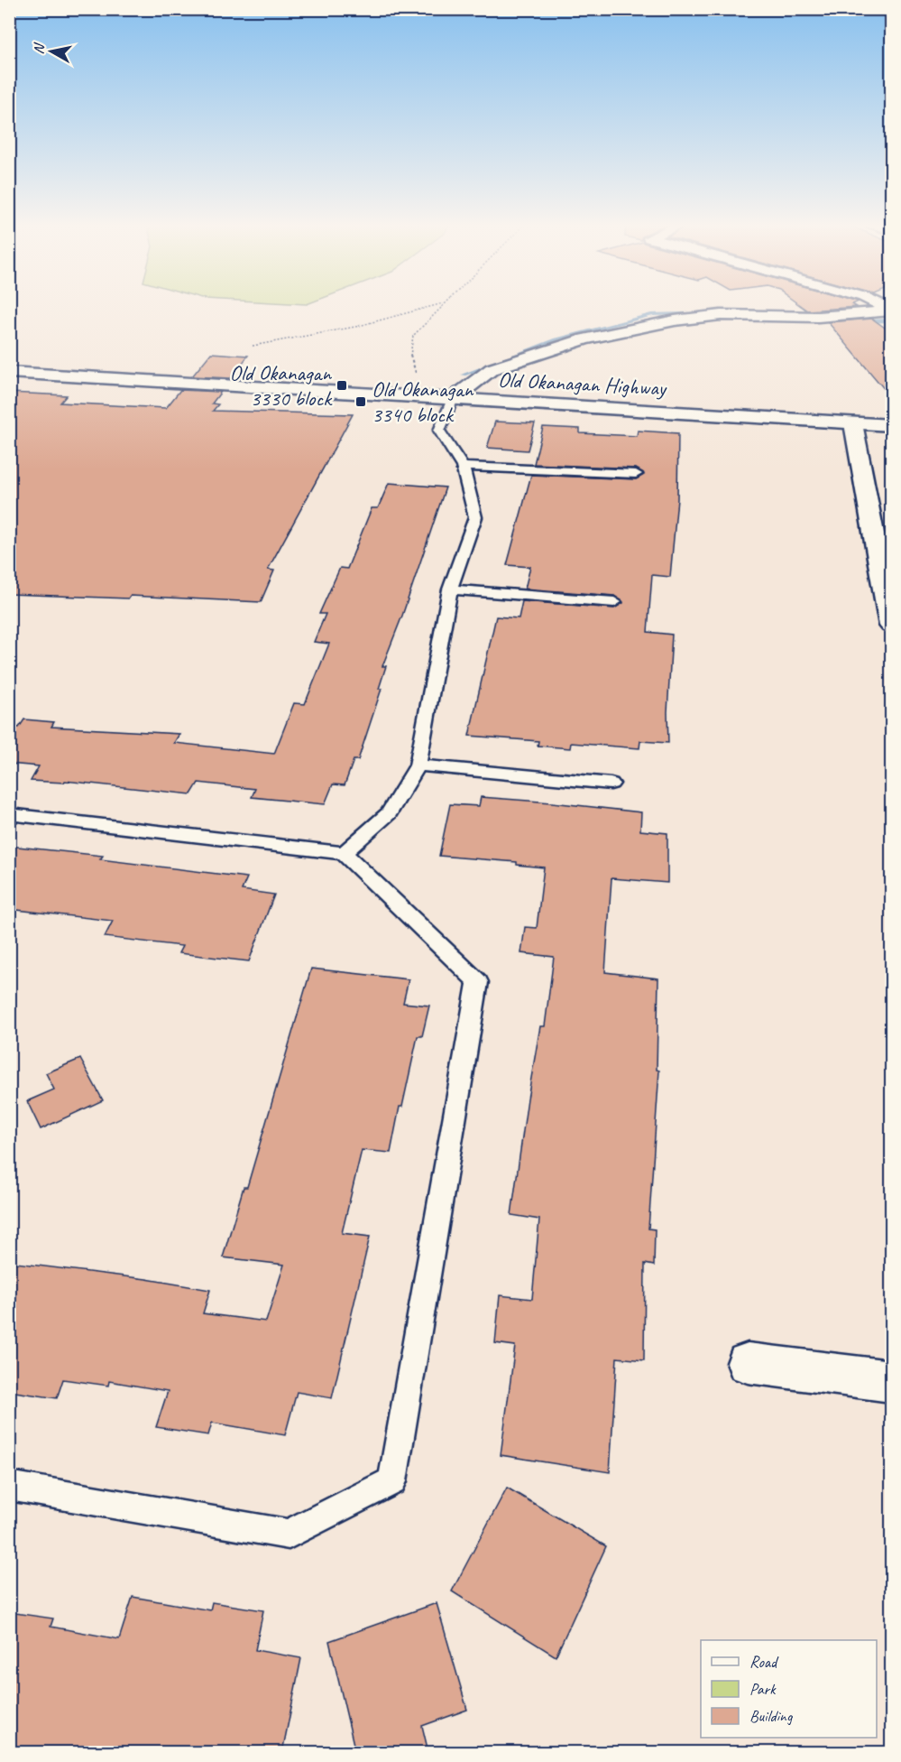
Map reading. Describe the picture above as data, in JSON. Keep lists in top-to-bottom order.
{
  "streets": {
    "street": ["Old Okanagan Highway"]
  },
  "places": {
    "transit": ["Old Okanagan 3330 block", "Old Okanagan 3340 block"]
  },
  "legend": ["Road", "Park", "Building"],
  "north": "left"
}
